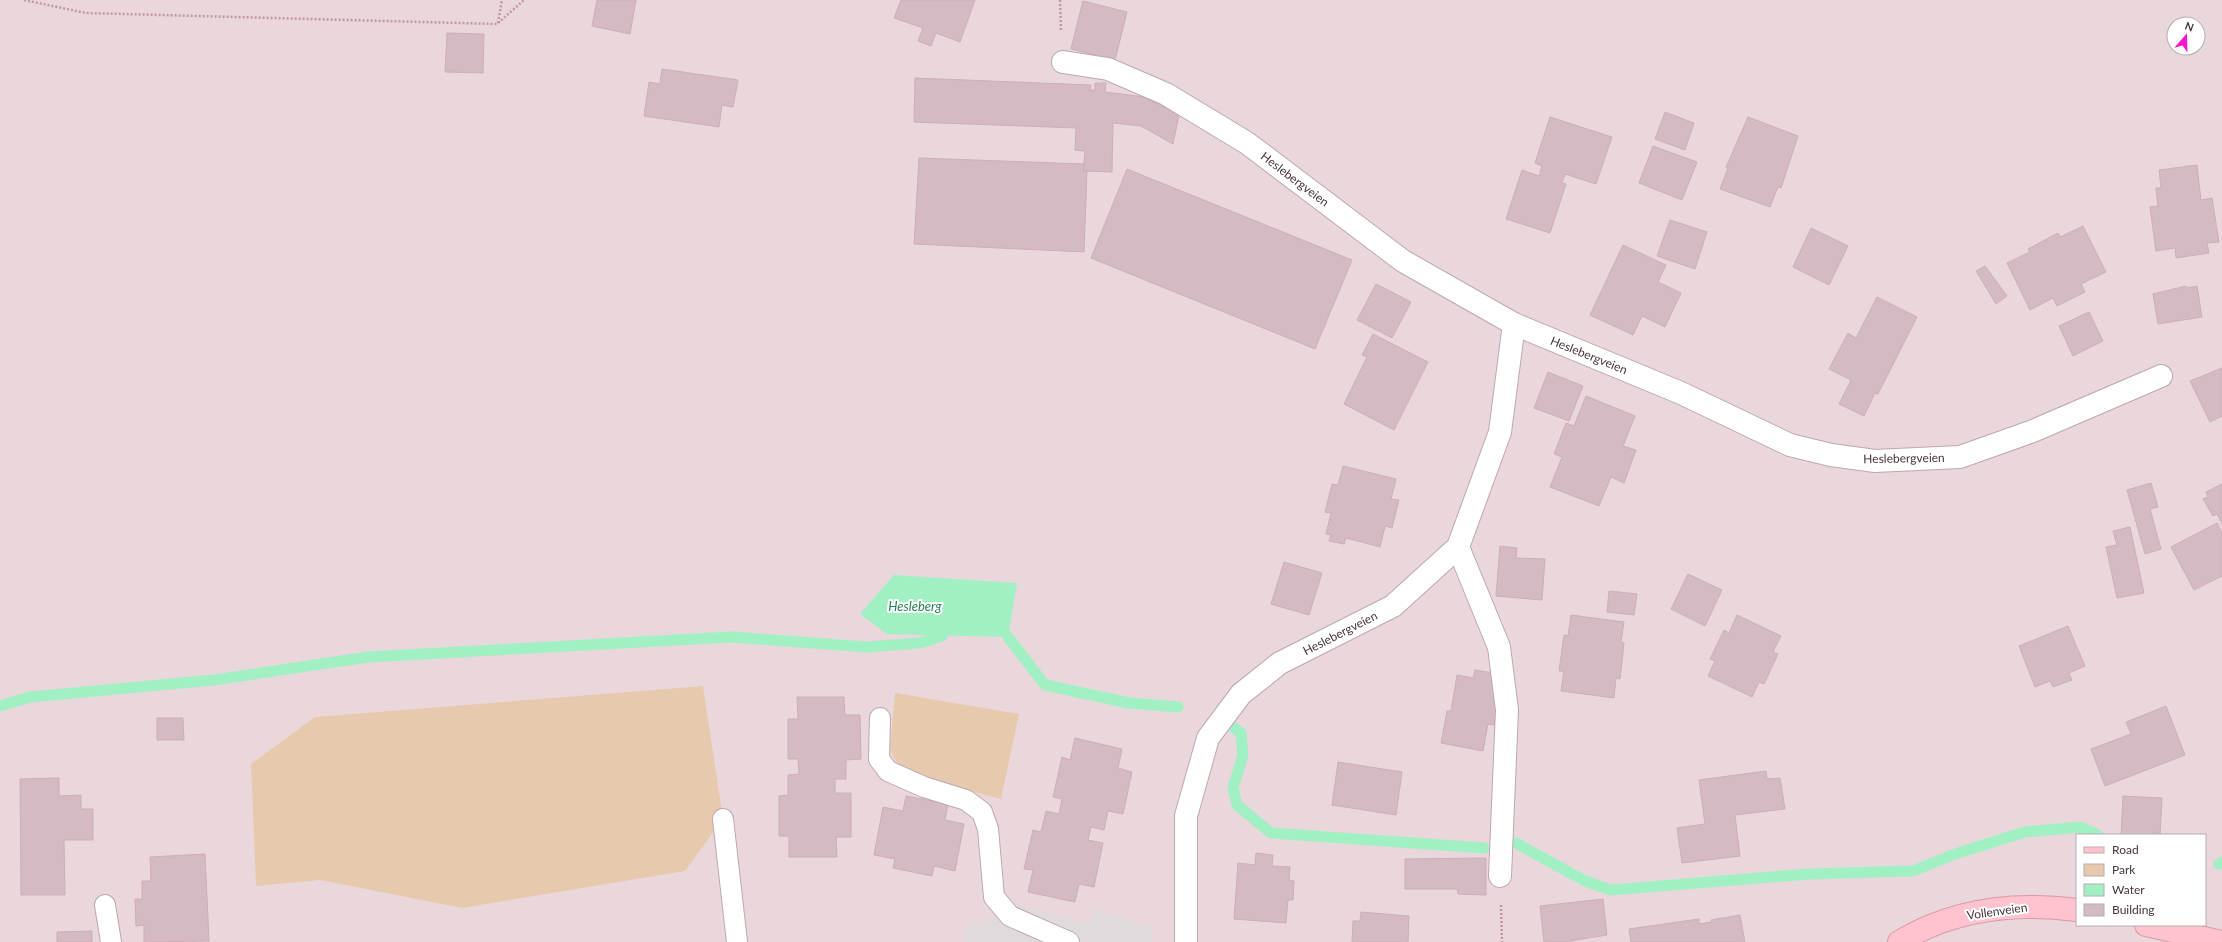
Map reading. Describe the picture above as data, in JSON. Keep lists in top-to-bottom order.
{
  "streets": {
    "main road": ["Vollenveien"],
    "street": ["Heslebergveien"]
  },
  "water": ["Hesleberg"],
  "legend": [
    "Road",
    "Park",
    "Water",
    "Building"
  ],
  "north": "top"
}
